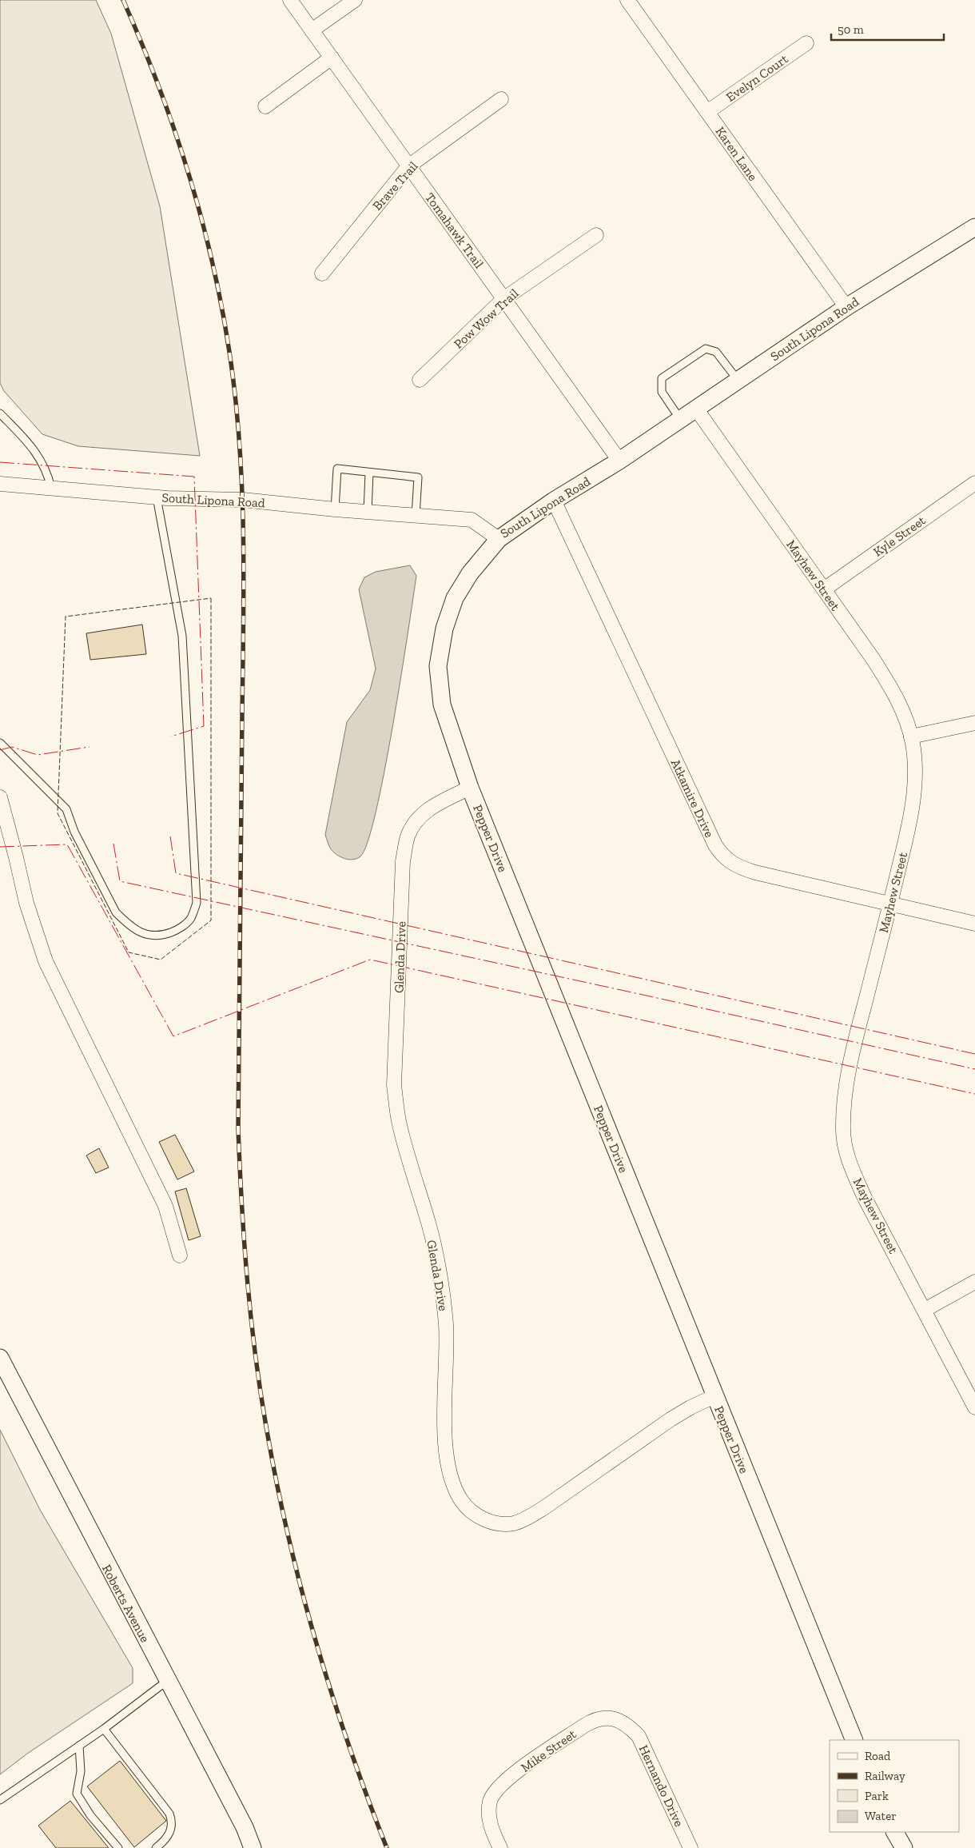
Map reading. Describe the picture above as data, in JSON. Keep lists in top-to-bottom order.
{
  "streets": {
    "street": [
      "Evelyn Court",
      "Karen Lane",
      "Brave Trail",
      "Tomahawk Trail",
      "Pow Wow Trail",
      "South Lipona Road",
      "Kyle Street",
      "Mayhew Street",
      "Atkamire Drive",
      "Pepper Drive",
      "Glenda Drive",
      "Roberts Avenue",
      "Mike Street",
      "Hernando Drive"
    ]
  },
  "crossings": [
    ["Evelyn Court", "Karen Lane"],
    ["Karen Lane", "South Lipona Road"],
    ["Brave Trail", "Tomahawk Trail"],
    ["Tomahawk Trail", "Pow Wow Trail"],
    ["Tomahawk Trail", "South Lipona Road"],
    ["South Lipona Road", "Mayhew Street"],
    ["South Lipona Road", "Atkamire Drive"],
    ["South Lipona Road", "Pepper Drive"],
    ["Kyle Street", "Mayhew Street"],
    ["Mayhew Street", "Atkamire Drive"],
    ["Pepper Drive", "Glenda Drive"],
    ["Mike Street", "Hernando Drive"]
  ],
  "legend": [
    "Road",
    "Railway",
    "Park",
    "Water"
  ],
  "scale_bar": "50 m"
}
